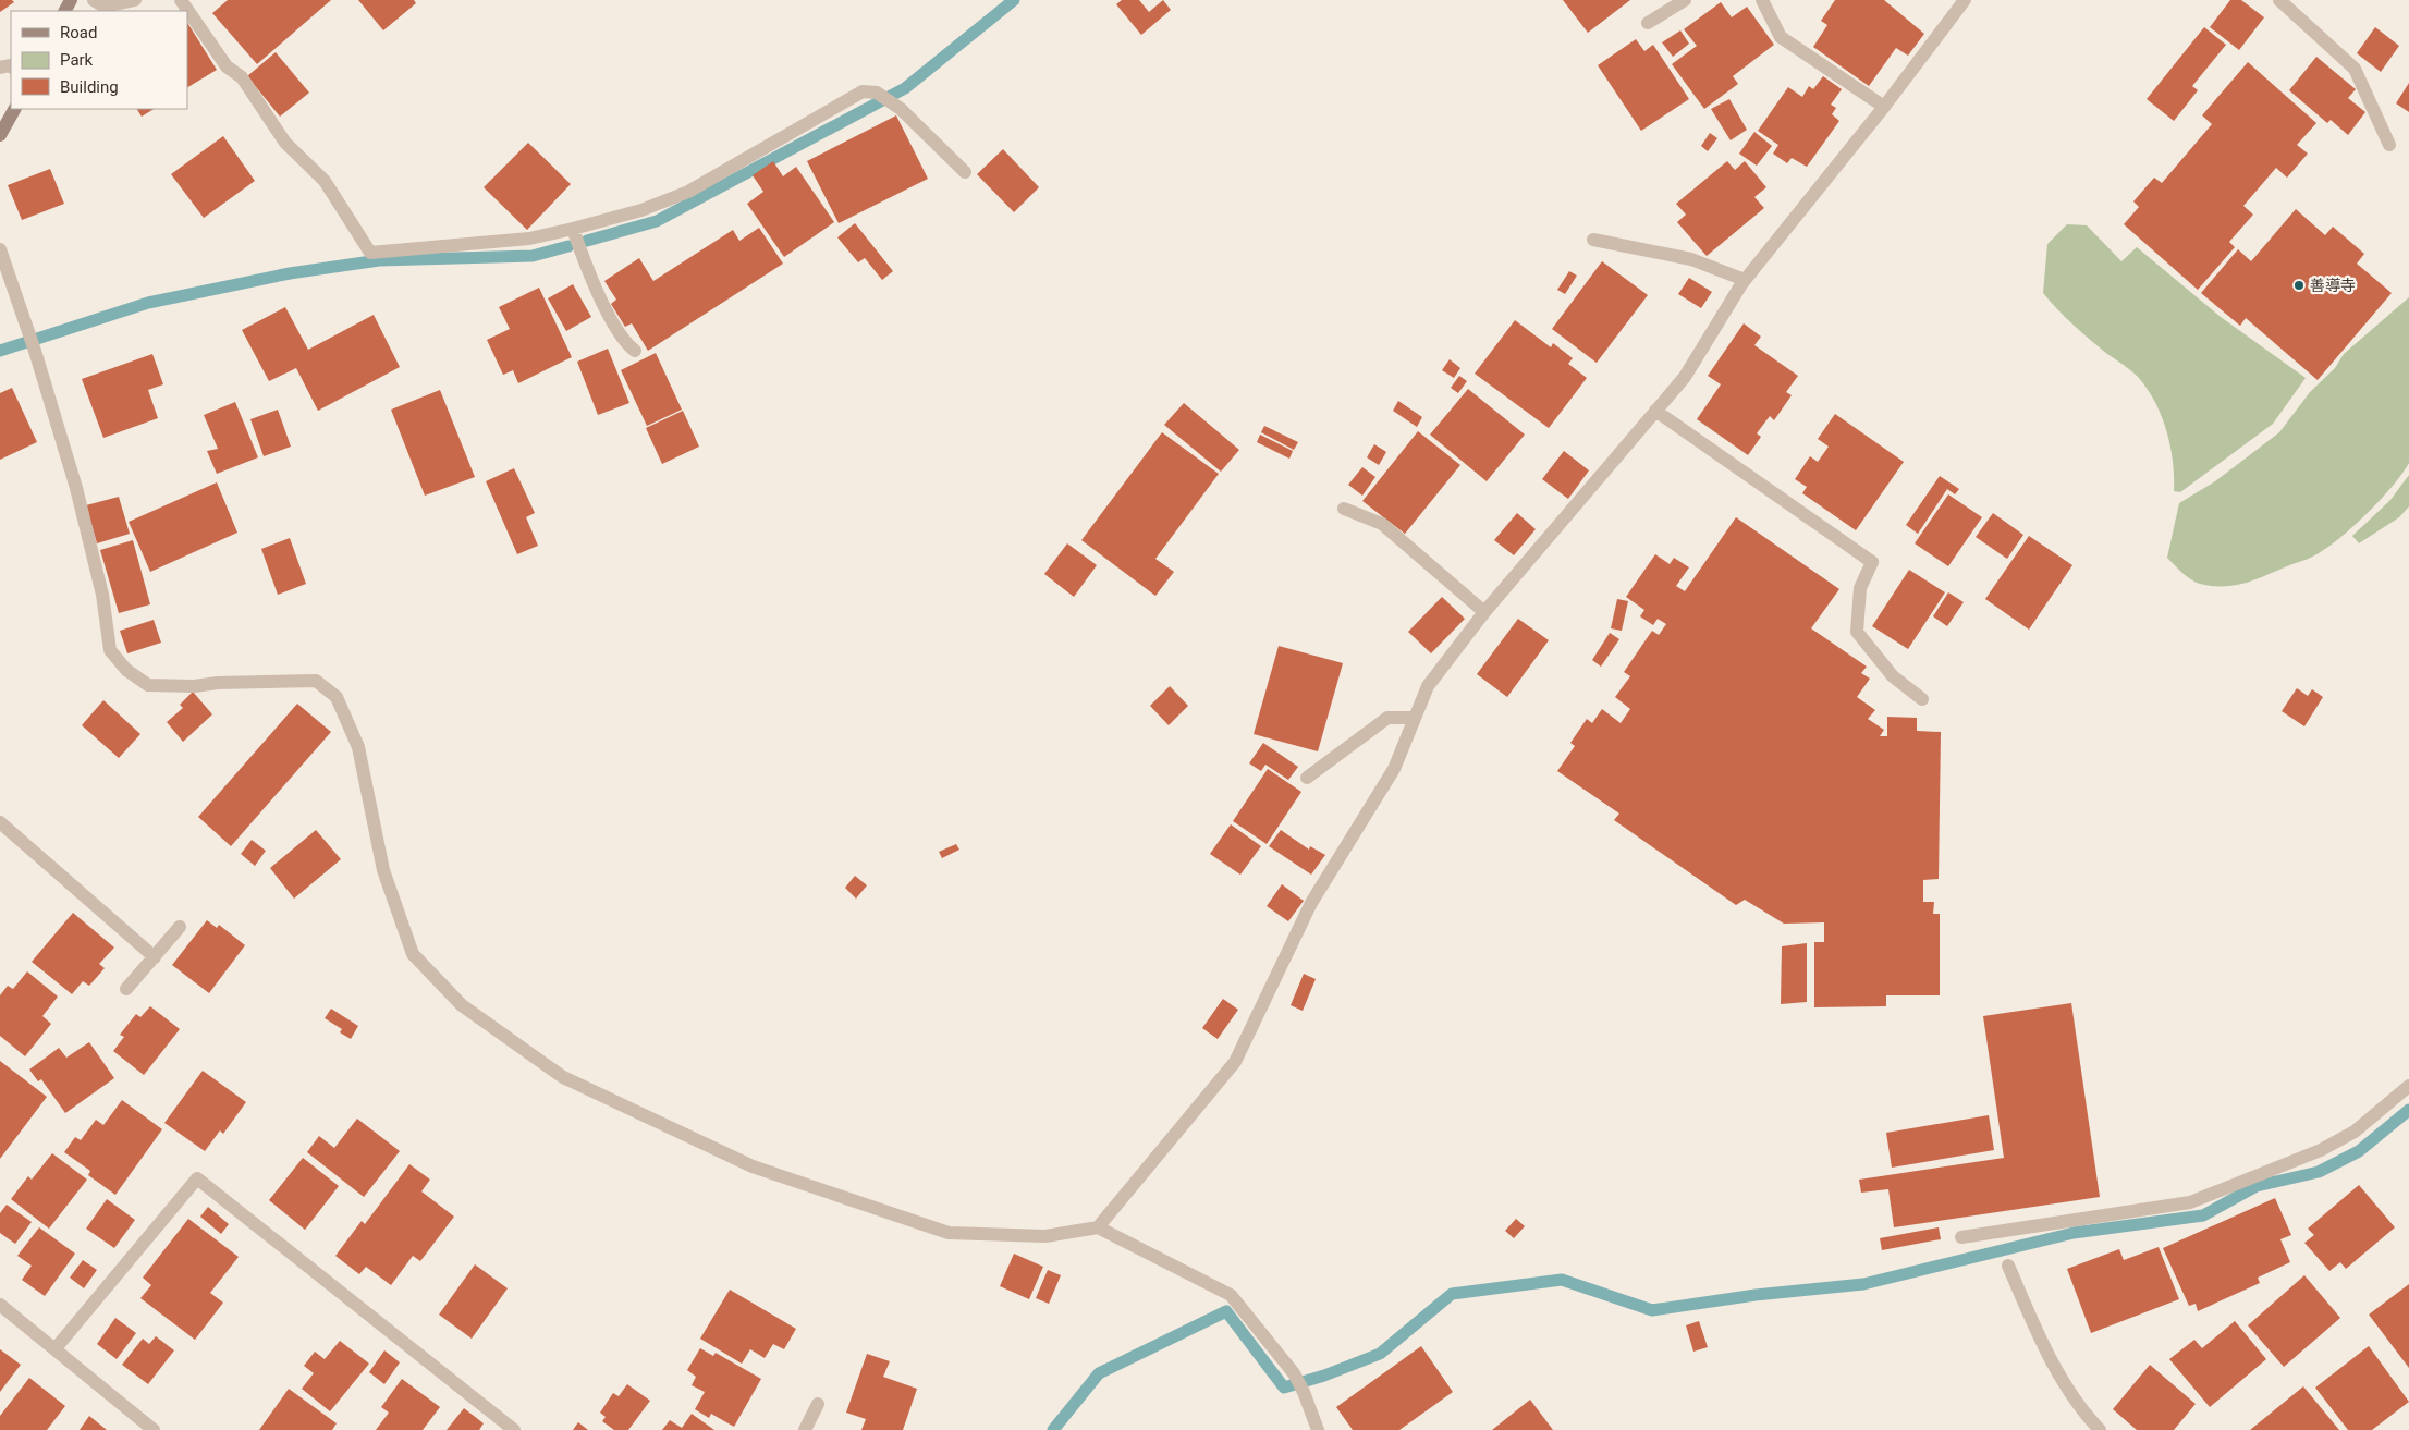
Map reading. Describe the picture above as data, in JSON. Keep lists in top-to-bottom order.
{
  "places": ["善導寺"],
  "legend": ["Road", "Park", "Building"]
}
